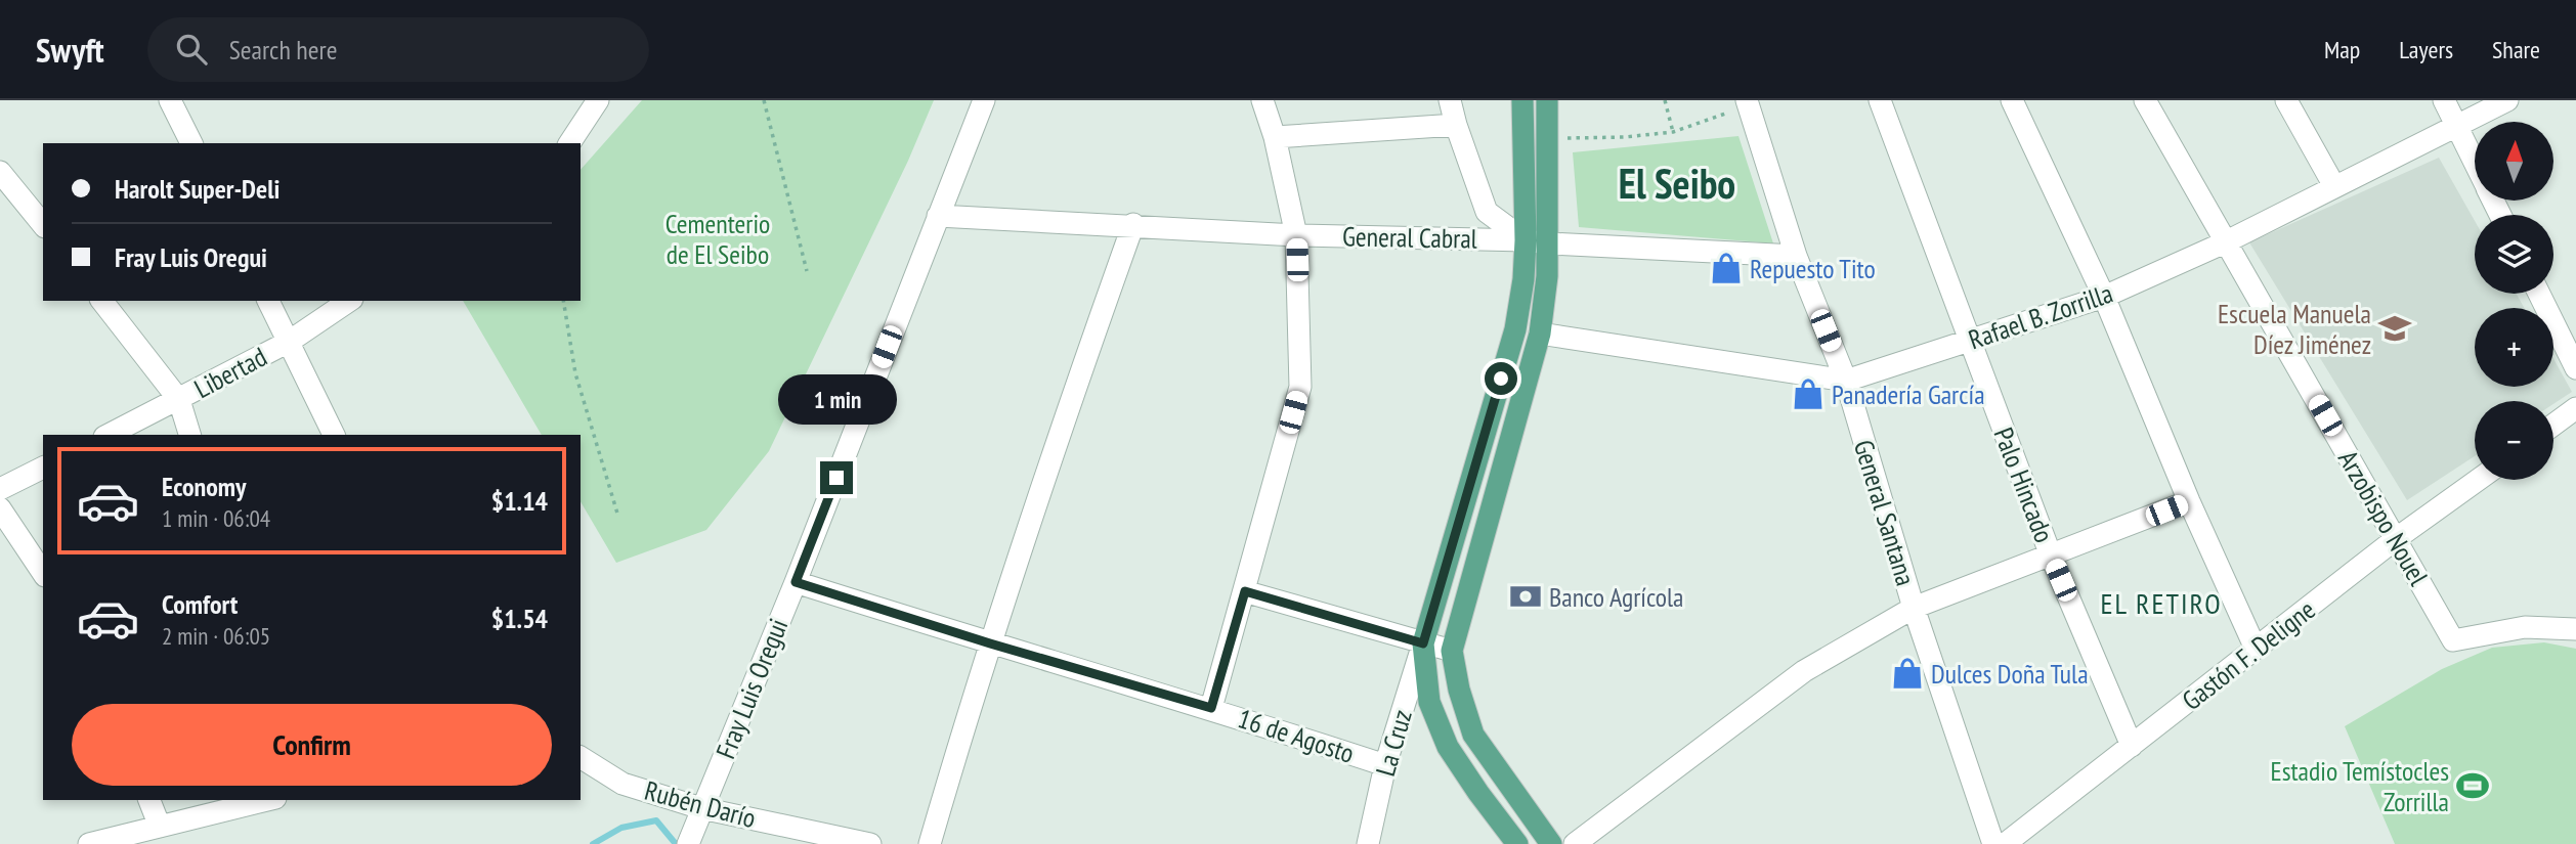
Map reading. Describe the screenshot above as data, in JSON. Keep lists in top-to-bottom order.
{
  "streets": {
    "street": [
      "General Cabral",
      "Rafael B. Zorrilla",
      "Libertad",
      "Palo Hincado",
      "General Santana",
      "Arzobispo Nouel",
      "Gastón F. Deligne",
      "Fray Luis Oregui",
      "16 de Agosto",
      "La Cruz",
      "Rubén Darío"
    ]
  },
  "crossings": [
    ["General Cabral", "General Santana"],
    ["General Cabral", "Fray Luis Oregui"],
    ["Rafael B. Zorrilla", "Palo Hincado"],
    ["Rafael B. Zorrilla", "General Santana"],
    ["Rafael B. Zorrilla", "Arzobispo Nouel"],
    ["Palo Hincado", "Gastón F. Deligne"],
    ["Arzobispo Nouel", "Gastón F. Deligne"],
    ["Fray Luis Oregui", "16 de Agosto"],
    ["Fray Luis Oregui", "Rubén Darío"],
    ["16 de Agosto", "La Cruz"]
  ],
  "districts": ["El Seibo", "EL RETIRO"],
  "parks": ["Cementerio de El Seibo"],
  "places": {
    "shop": ["Repuesto Tito", "Panadería García", "Dulces Doña Tula"],
    "school or university": ["Escuela Manuela Díez Jiménez"],
    "bank": ["Banco Agrícola"],
    "sports": ["Estadio Temístocles Zorrilla"]
  },
  "north": "top",
  "page": {
    "header": "Swyft",
    "search": "Search here",
    "nav": ["Map", "Layers", "Share"],
    "map_buttons": ["+", "−"],
    "banner": ["Harolt Super-Deli", "Fray Luis Oregui"],
    "bubble": "1 min",
    "list": [
      {
        "name": "Economy",
        "note": "1 min · 06:04",
        "value": "$1.14"
      },
      {
        "name": "Comfort",
        "note": "2 min · 06:05",
        "value": "$1.54"
      }
    ],
    "buttons": "Confirm"
  }
}
